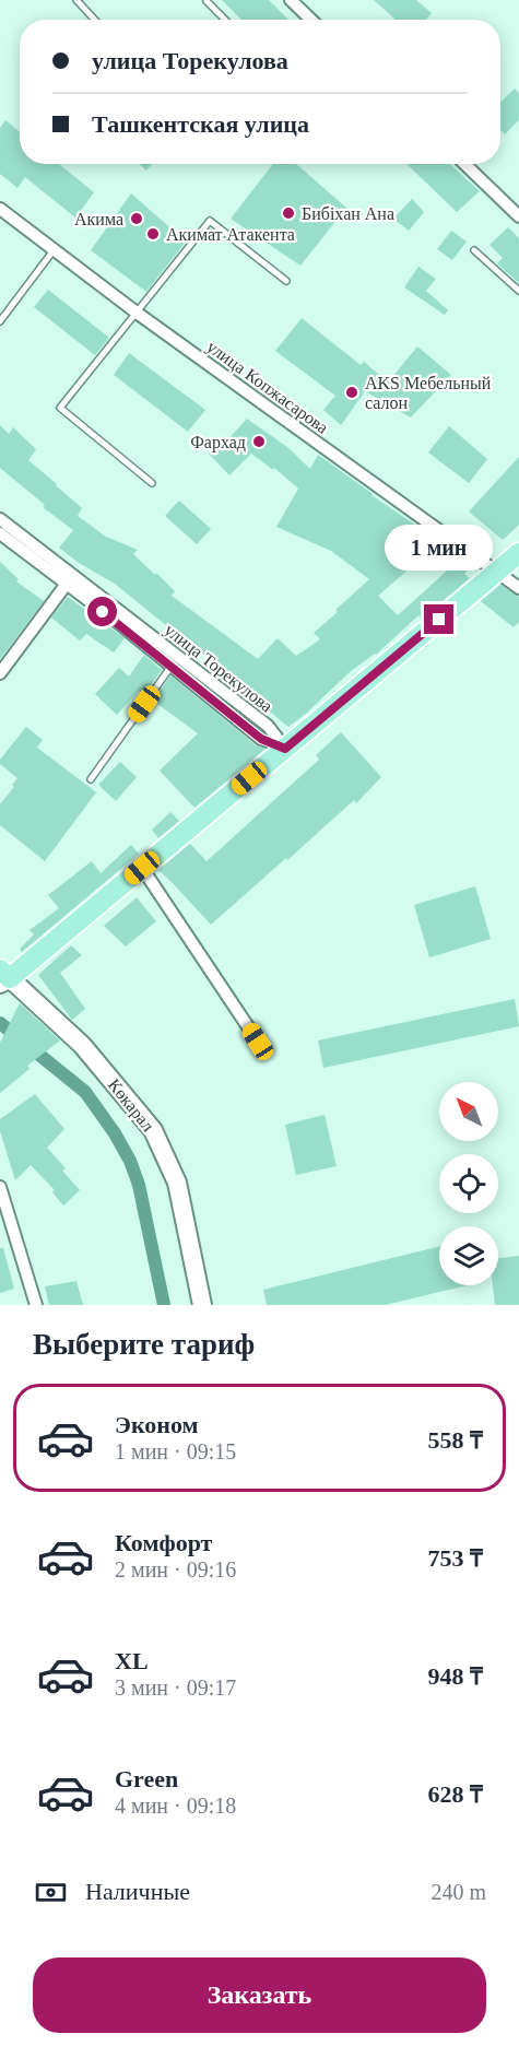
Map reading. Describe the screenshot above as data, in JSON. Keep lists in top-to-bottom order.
{
  "streets": {
    "main road": ["Көкарал"],
    "street": ["улица Копжасарова", "улица Торекулова"]
  },
  "places": [
    "Бибіхан Ана",
    "Акима",
    "Акимат Атакента",
    "AKS Мебельный салон",
    "Фархад"
  ],
  "north": "top left",
  "page": {
    "banner": ["улица Торекулова", "Ташкентская улица"],
    "bubble": "1 мин",
    "heading": "Выберите тариф",
    "list": [
      {
        "name": "Эконом",
        "note": "1 мин · 09:15",
        "value": "558 ₸"
      },
      {
        "name": "Комфорт",
        "note": "2 мин · 09:16",
        "value": "753 ₸"
      },
      {
        "name": "XL",
        "note": "3 мин · 09:17",
        "value": "948 ₸"
      },
      {
        "name": "Green",
        "note": "4 мин · 09:18",
        "value": "628 ₸"
      }
    ],
    "pay": ["Наличные", "240 m"],
    "buttons": "Заказать"
  }
}
